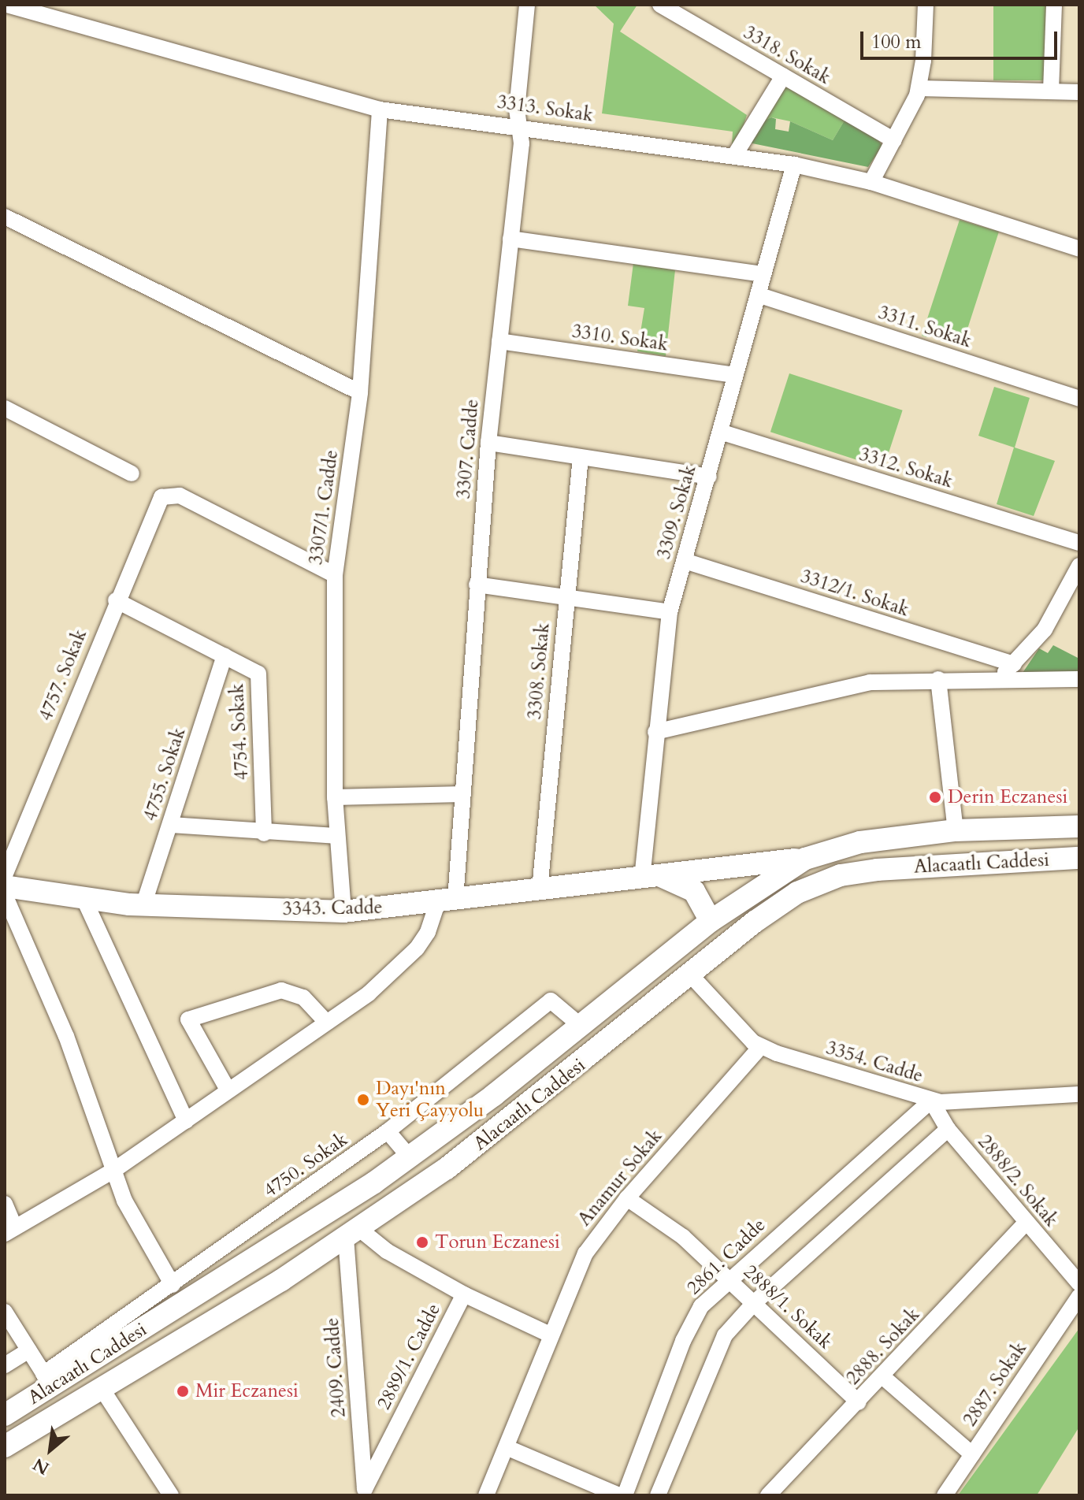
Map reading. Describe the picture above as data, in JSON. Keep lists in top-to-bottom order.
{
  "streets": {
    "main road": ["Alacaatlı Caddesi", "3343. Cadde"],
    "street": [
      "3318. Sokak",
      "3313. Sokak",
      "3311. Sokak",
      "3310. Sokak",
      "3307. Cadde",
      "3312. Sokak",
      "3307/1. Cadde",
      "3309. Sokak",
      "3312/1. Sokak",
      "3308. Sokak",
      "4757. Sokak",
      "4754. Sokak",
      "4755. Sokak",
      "3354. Cadde",
      "4750. Sokak",
      "Anamur Sokak",
      "2888/2. Sokak",
      "2861. Cadde",
      "2888/1. Sokak",
      "2888. Sokak",
      "2889/1. Cadde",
      "2409. Cadde",
      "2887. Sokak"
    ]
  },
  "crossings": [
    ["3313. Sokak", "3307. Cadde"],
    ["3313. Sokak", "3307/1. Cadde"],
    ["3313. Sokak", "3309. Sokak"],
    ["3311. Sokak", "3309. Sokak"],
    ["3310. Sokak", "3307. Cadde"],
    ["3310. Sokak", "3309. Sokak"],
    ["3307. Cadde", "3343. Cadde"],
    ["3312. Sokak", "3309. Sokak"],
    ["3307/1. Cadde", "4757. Sokak"],
    ["3307/1. Cadde", "3343. Cadde"],
    ["3309. Sokak", "3312/1. Sokak"],
    ["3309. Sokak", "3343. Cadde"],
    ["3308. Sokak", "3343. Cadde"],
    ["4757. Sokak", "4754. Sokak"],
    ["4754. Sokak", "4755. Sokak"],
    ["4755. Sokak", "3343. Cadde"],
    ["Alacaatlı Caddesi", "3343. Cadde"],
    ["Alacaatlı Caddesi", "3354. Cadde"],
    ["Alacaatlı Caddesi", "4750. Sokak"],
    ["Alacaatlı Caddesi", "2409. Cadde"],
    ["3354. Cadde", "Anamur Sokak"],
    ["3354. Cadde", "2888/2. Sokak"],
    ["3354. Cadde", "2861. Cadde"],
    ["Anamur Sokak", "2888/1. Sokak"],
    ["Anamur Sokak", "2889/1. Cadde"],
    ["2888/2. Sokak", "2861. Cadde"],
    ["2888/2. Sokak", "2888. Sokak"],
    ["2861. Cadde", "2888/1. Sokak"],
    ["2888/1. Sokak", "2888. Sokak"],
    ["2889/1. Cadde", "2409. Cadde"]
  ],
  "places": [
    "Derin Eczanesi",
    "Dayı'nın Yeri Çayyolu",
    "Torun Eczanesi",
    "Mir Eczanesi"
  ],
  "scale_bar": "100 m",
  "north": "bottom left"
}
